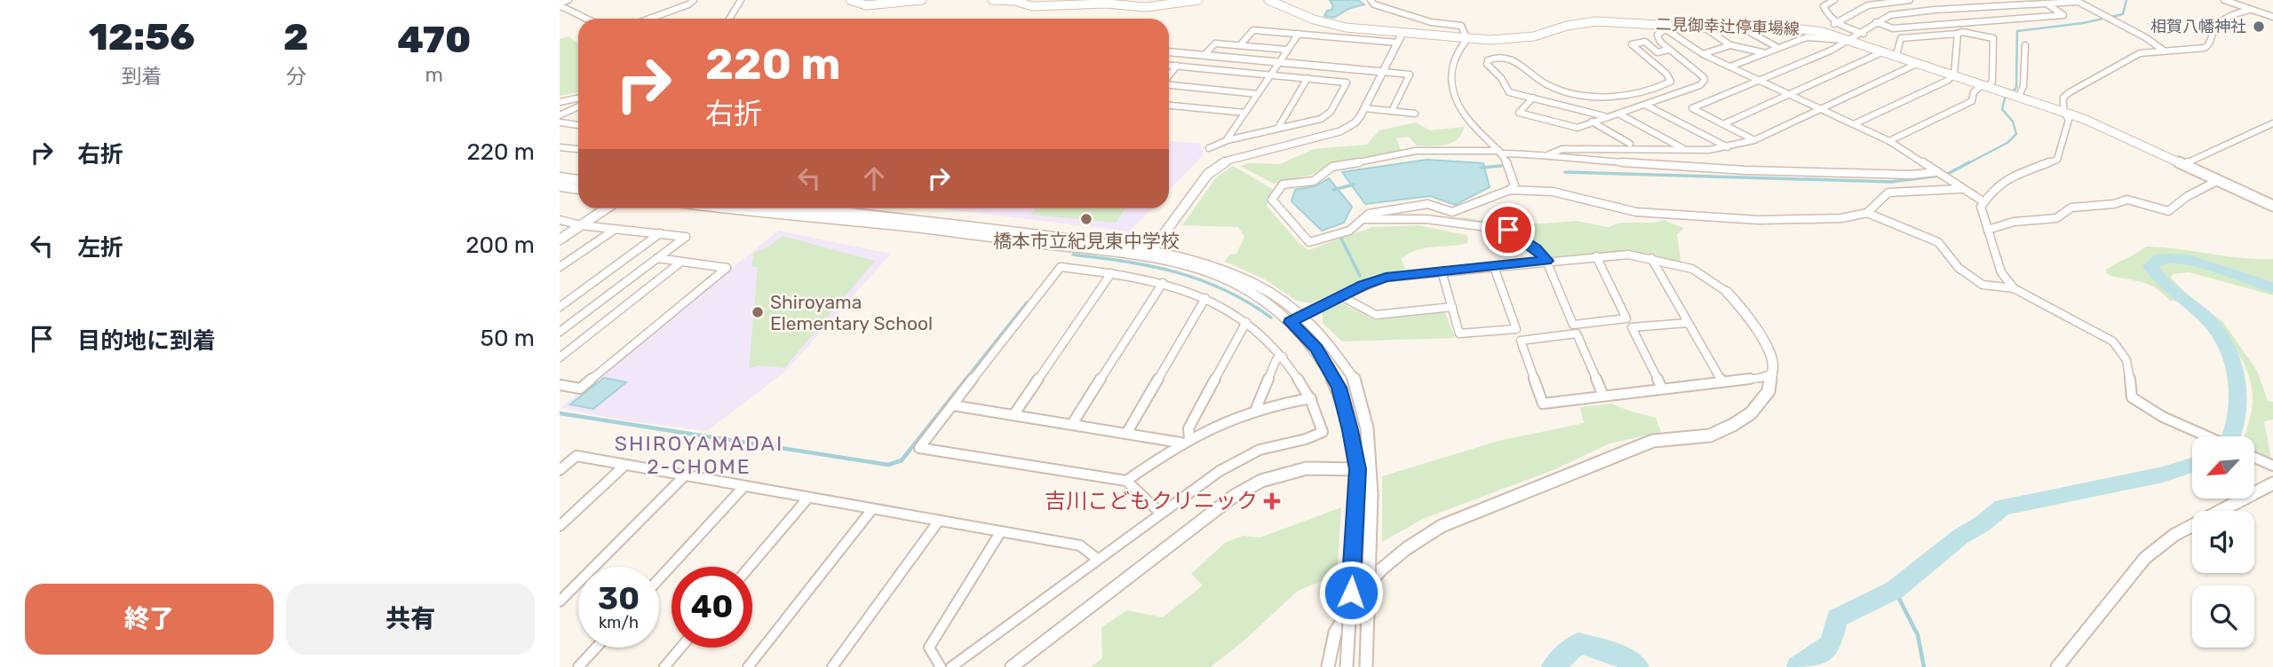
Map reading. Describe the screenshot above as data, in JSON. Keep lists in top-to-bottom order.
{
  "streets": {
    "main road": ["二見御幸辻停車場線"]
  },
  "districts": ["SHIROYAMADAI 2-CHOME"],
  "places": {
    "other": ["相賀八幡神社", "橋本市立紀見東中学校", "Shiroyama Elementary School"],
    "health": ["吉川こどもクリニック"]
  },
  "north": "bottom left",
  "page": {
    "eta": [
      "12:56",
      "到着",
      "2",
      "分",
      "470",
      "m"
    ],
    "turn": ["220 m", "右折"],
    "list": [
      {
        "name": "右折",
        "value": "220 m"
      },
      {
        "name": "左折",
        "value": "200 m"
      },
      {
        "name": "目的地に到着",
        "value": "50 m"
      }
    ],
    "speed": "30 km/h",
    "limit": "40",
    "buttons": ["終了", "共有"]
  }
}
